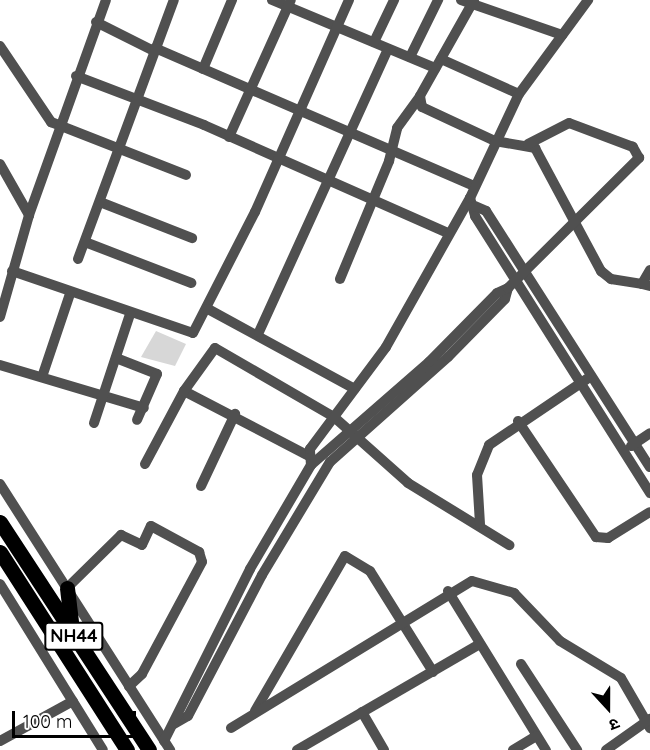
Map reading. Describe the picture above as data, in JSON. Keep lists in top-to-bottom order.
{
  "streets": {
    "highway": ["NH44"]
  },
  "scale_bar": "100 m",
  "north": "bottom"
}
